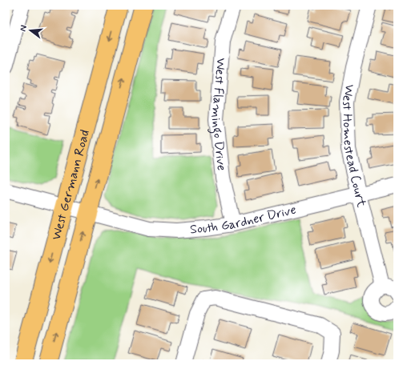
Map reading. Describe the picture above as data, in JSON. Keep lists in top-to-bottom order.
{
  "streets": {
    "main road": ["West Germann Road"],
    "street": ["West Flamingo Drive", "West Homestead Court", "South Gardner Drive"]
  },
  "crossings": [
    ["West Flamingo Drive", "South Gardner Drive"],
    ["West Homestead Court", "South Gardner Drive"],
    ["West Germann Road", "South Gardner Drive"]
  ],
  "north": "left"
}
